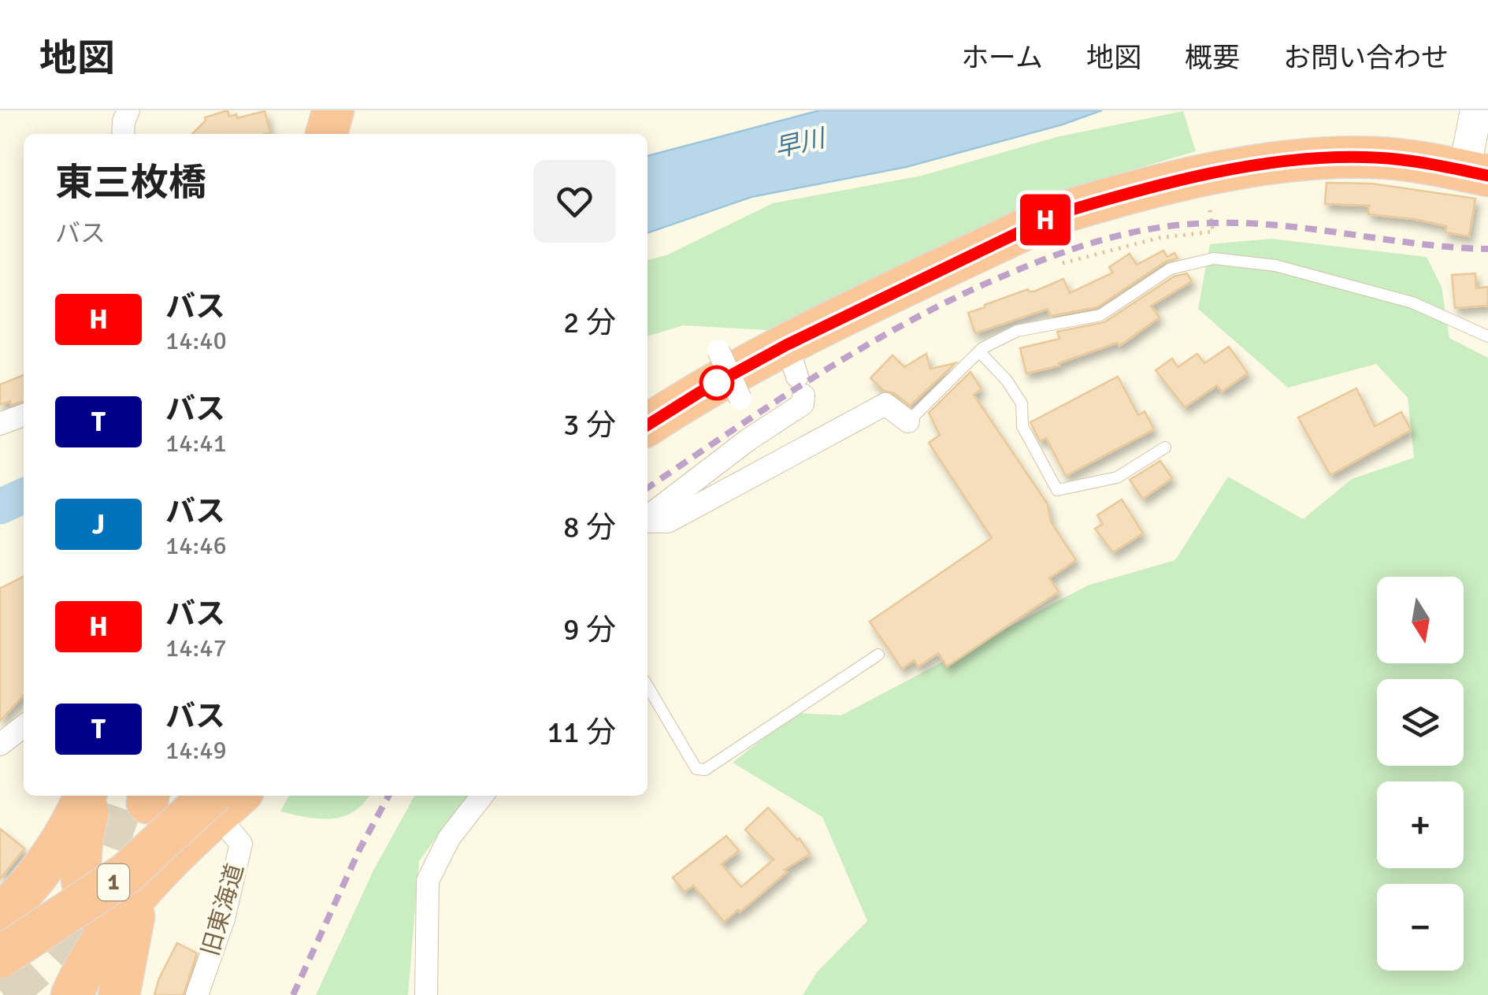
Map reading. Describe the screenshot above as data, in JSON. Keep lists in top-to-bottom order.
{
  "streets": {
    "highway": ["1"],
    "street": ["旧東海道"]
  },
  "crossings": [
    ["1", "旧東海道"]
  ],
  "water": ["早川"],
  "lines": ["bus line H"],
  "north": "bottom",
  "page": {
    "header": "地図",
    "nav": [
      "ホーム",
      "地図",
      "概要",
      "お問い合わせ"
    ],
    "on_map": "H",
    "heading": ["東三枚橋", "バス"],
    "list": [
      {
        "mark": "H",
        "name": "バス",
        "note": "14:40",
        "value": "2 分"
      },
      {
        "mark": "T",
        "name": "バス",
        "note": "14:41",
        "value": "3 分"
      },
      {
        "mark": "J",
        "name": "バス",
        "note": "14:46",
        "value": "8 分"
      },
      {
        "mark": "H",
        "name": "バス",
        "note": "14:47",
        "value": "9 分"
      },
      {
        "mark": "T",
        "name": "バス",
        "note": "14:49",
        "value": "11 分"
      }
    ],
    "map_buttons": ["+", "−"]
  }
}
